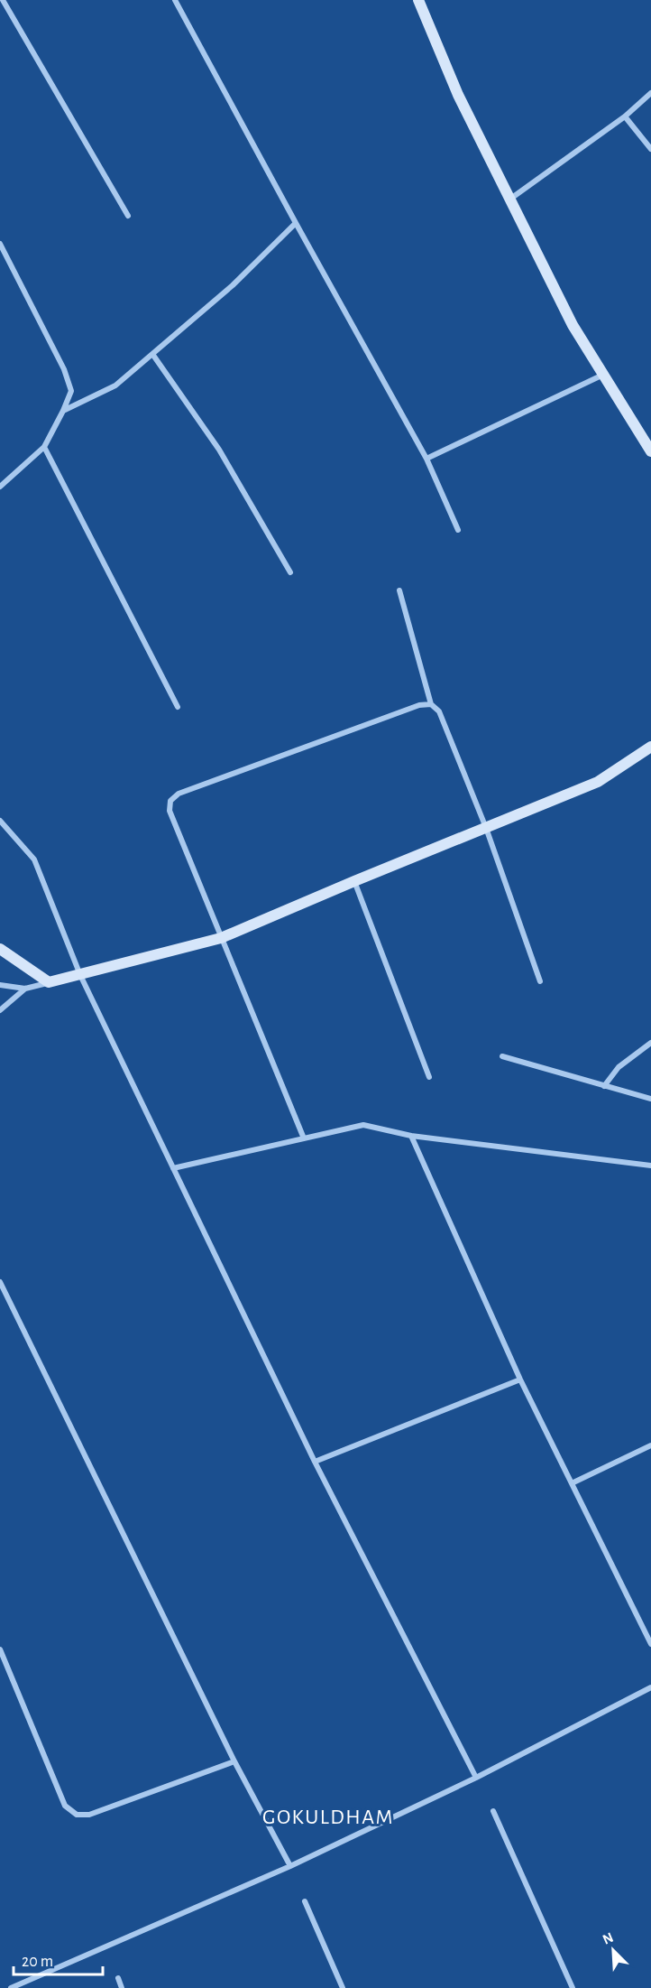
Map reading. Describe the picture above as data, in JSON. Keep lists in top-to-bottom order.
{
  "districts": ["GOKULDHAM"],
  "scale_bar": "20 m",
  "north": "top left"
}
